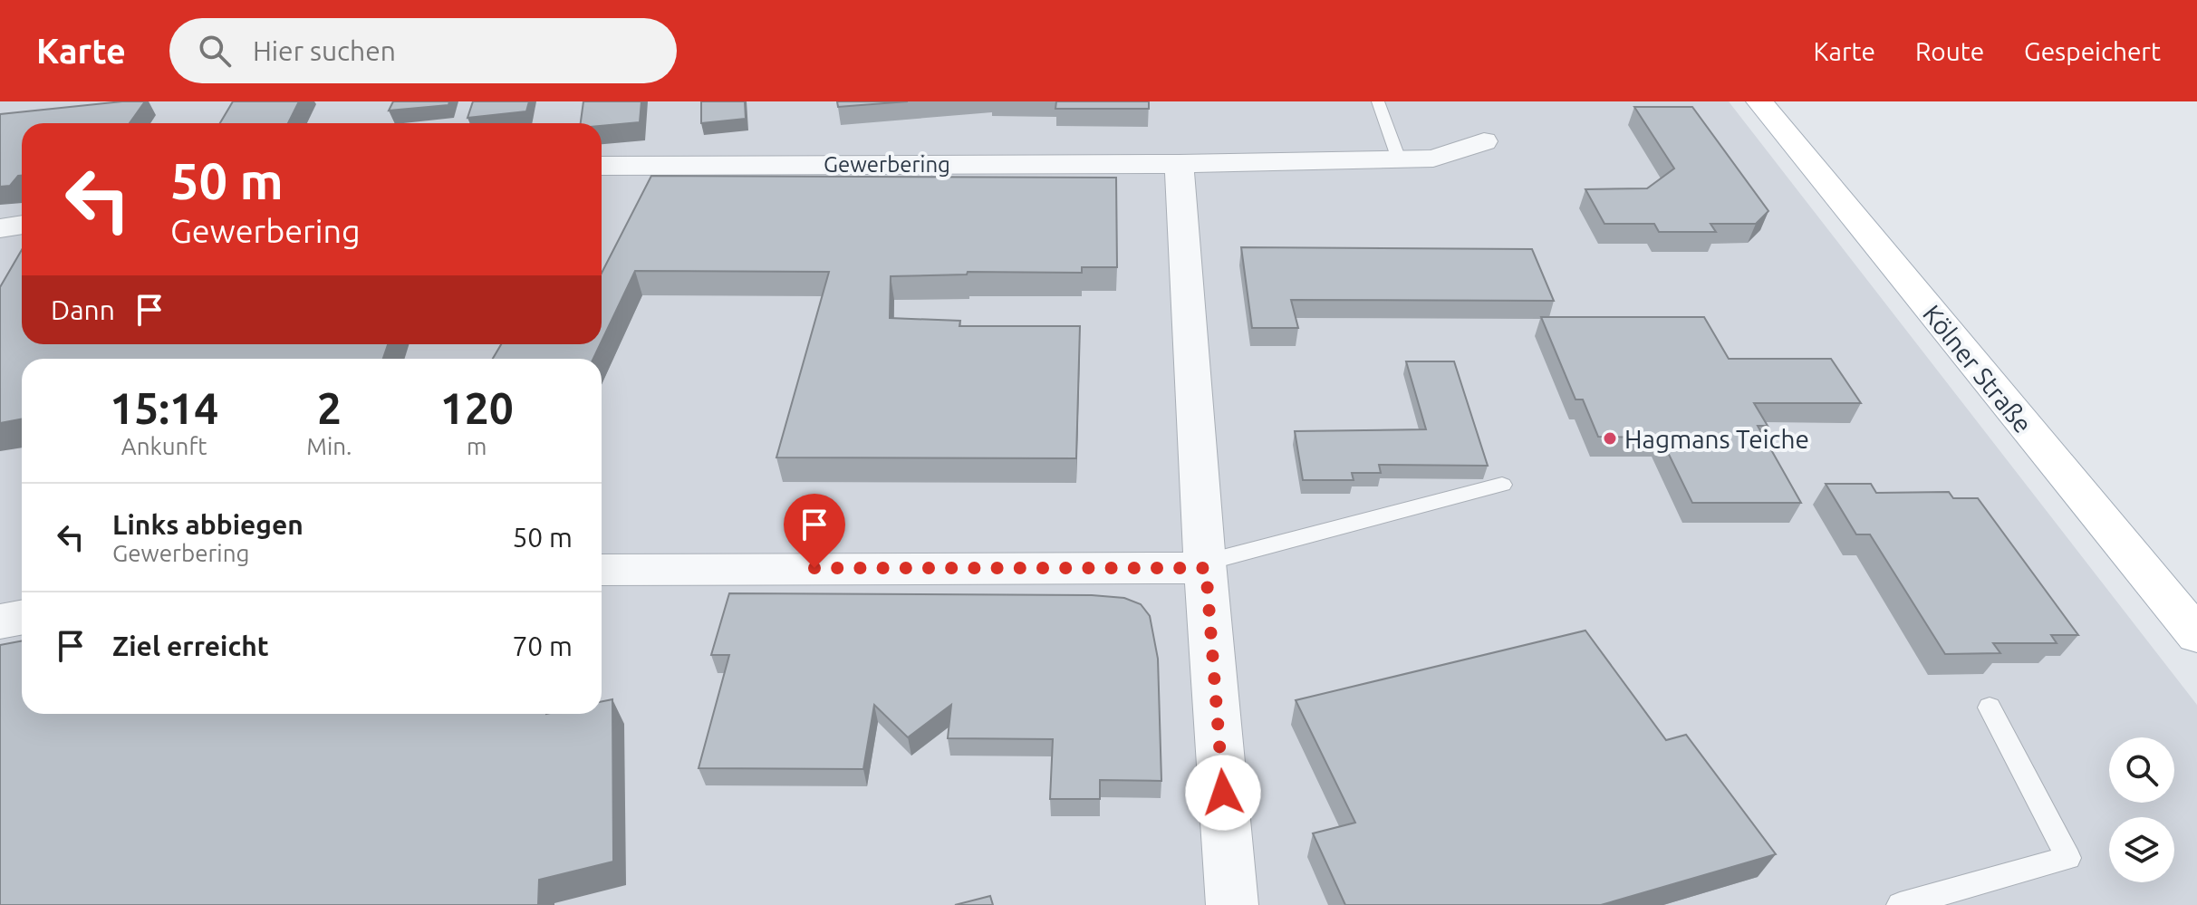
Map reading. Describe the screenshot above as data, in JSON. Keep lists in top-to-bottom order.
{
  "streets": {
    "main road": ["Kölner Straße"],
    "street": ["Gewerbering"]
  },
  "places": ["Hagmans Teiche"],
  "page": {
    "header": "Karte",
    "search": "Hier suchen",
    "nav": ["Karte", "Route", "Gespeichert"],
    "turn": ["50 m", "Gewerbering"],
    "then": "Dann",
    "eta": [
      "15:14",
      "Ankunft",
      "2",
      "Min.",
      "120",
      "m"
    ],
    "list": [
      {
        "name": "Links abbiegen",
        "note": "Gewerbering",
        "value": "50 m"
      },
      {
        "name": "Ziel erreicht",
        "value": "70 m"
      }
    ]
  }
}
